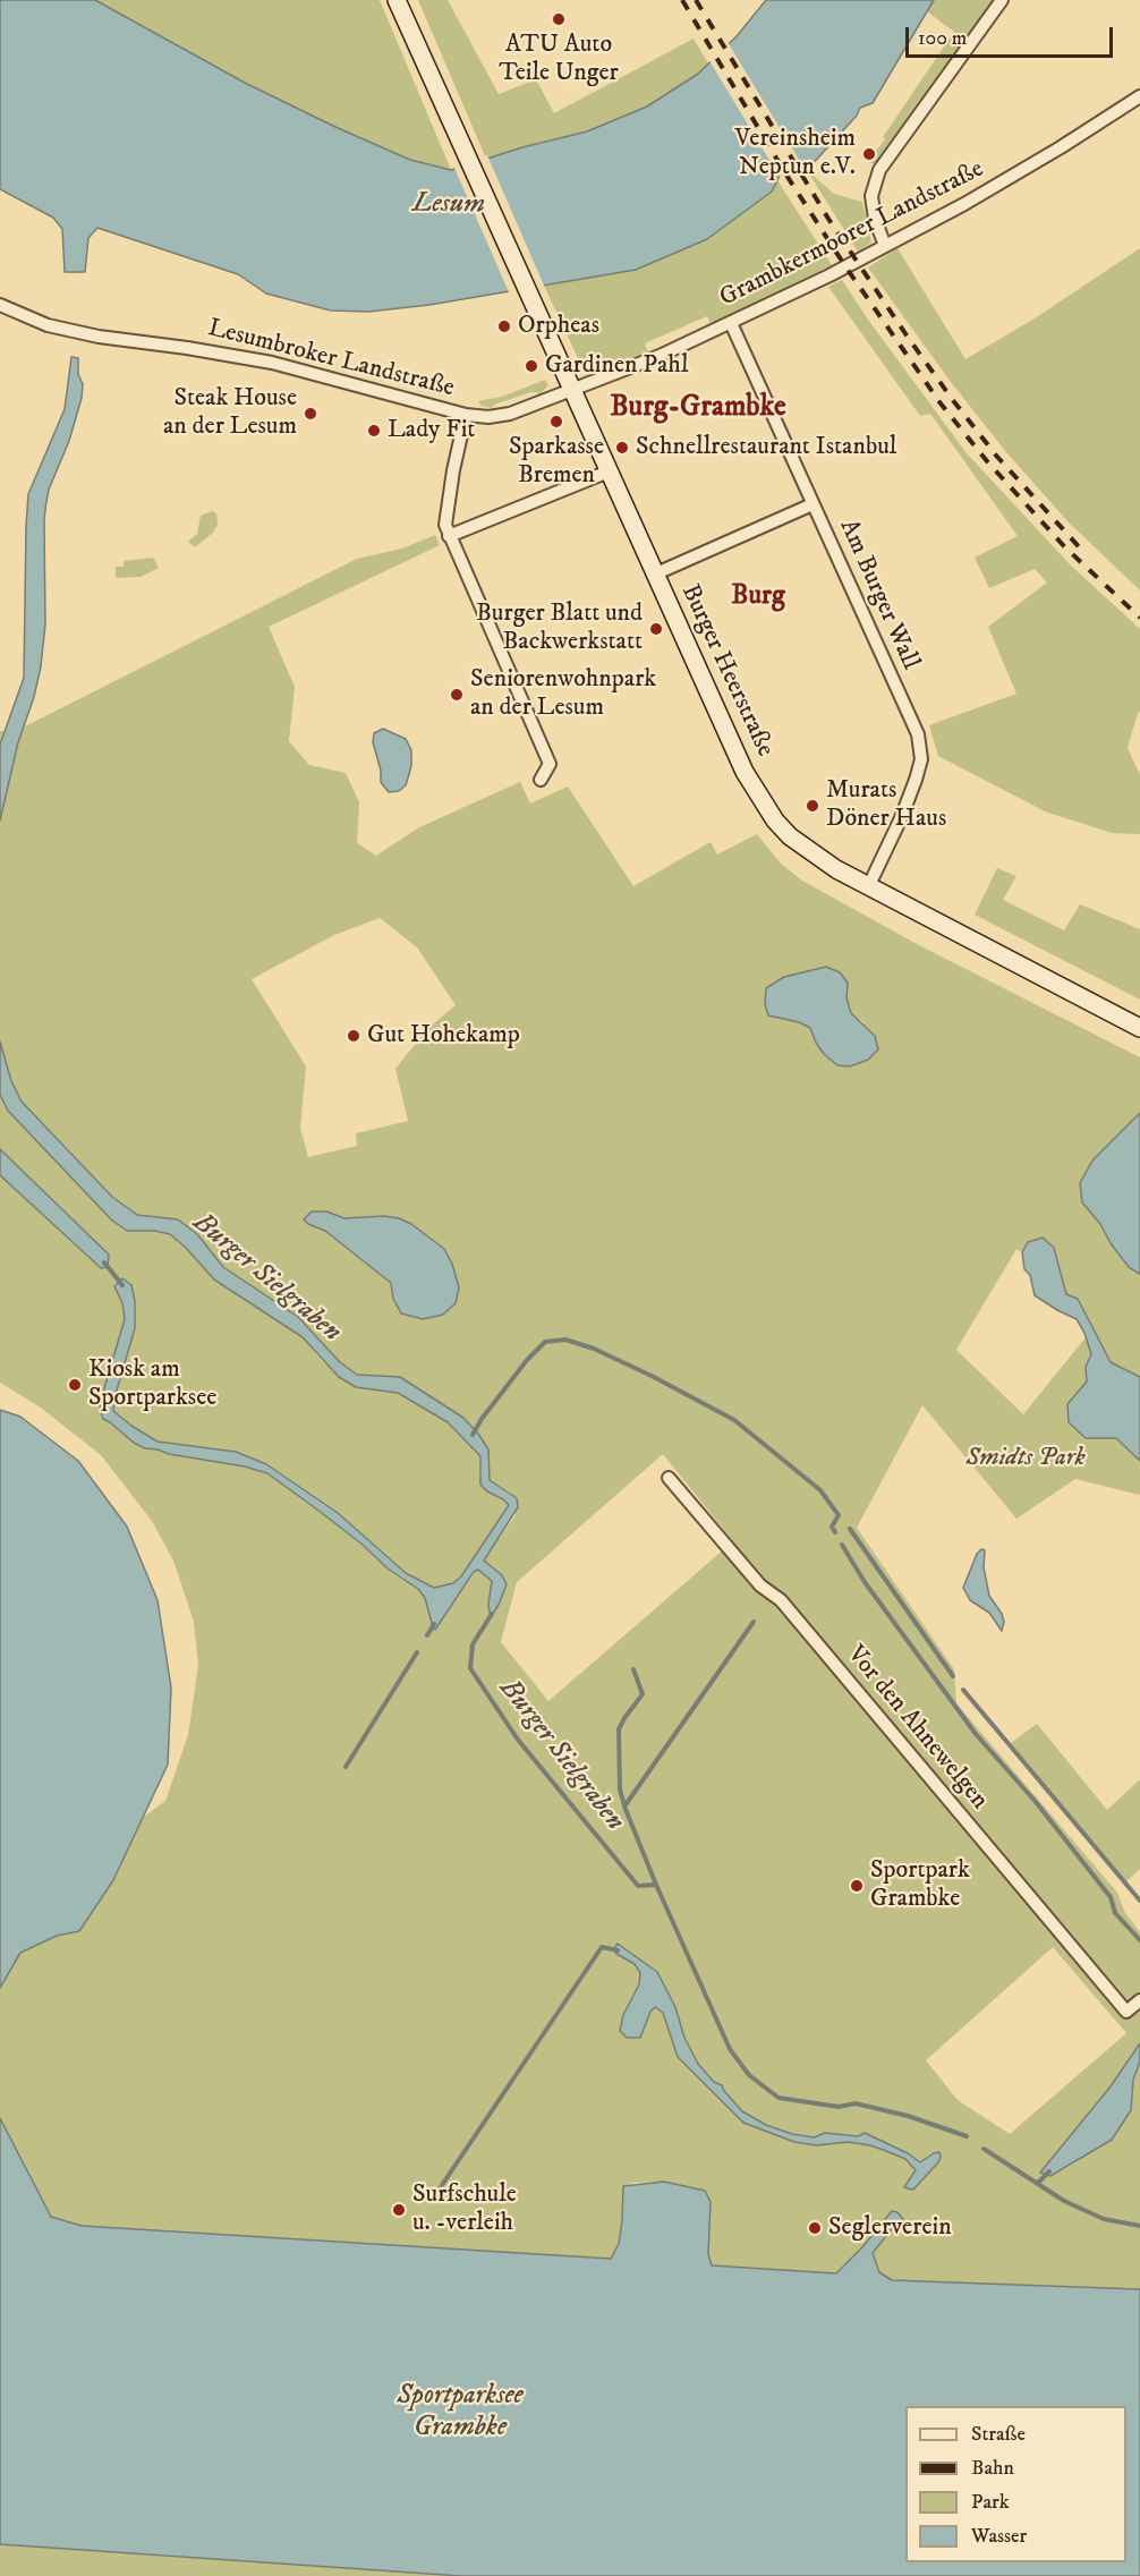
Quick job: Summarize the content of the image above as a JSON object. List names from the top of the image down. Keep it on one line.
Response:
{"streets":{"main road":["Burger Heerstraße"],"street":["Grambkermoorer Landstraße","Lesumbroker Landstraße","Am Burger Wall","Vor den Ahnewelgen"]},"crossings":[["Grambkermoorer Landstraße","Lesumbroker Landstraße"],["Grambkermoorer Landstraße","Am Burger Wall"],["Grambkermoorer Landstraße","Burger Heerstraße"],["Lesumbroker Landstraße","Burger Heerstraße"],["Am Burger Wall","Burger Heerstraße"]],"districts":["Burg-Grambke","Burg"],"water":["Lesum","Burger Sielgraben","Sportparksee Grambke"],"parks":["Smidts Park"],"places":["ATU Auto Teile Unger","Vereinsheim Neptun e.V.","Orpheas","Gardinen Pahl","Steak House an der Lesum","Sparkasse Bremen","Lady Fit","Schnellrestaurant Istanbul","Burger Blatt und Backwerkstatt","Seniorenwohnpark an der Lesum","Murats Döner Haus","Gut Hohekamp","Kiosk am Sportparksee","Sportpark Grambke","Surfschule u. -verleih","Seglerverein"],"legend":["Straße","Bahn","Park","Wasser"],"scale_bar":"100 m"}
